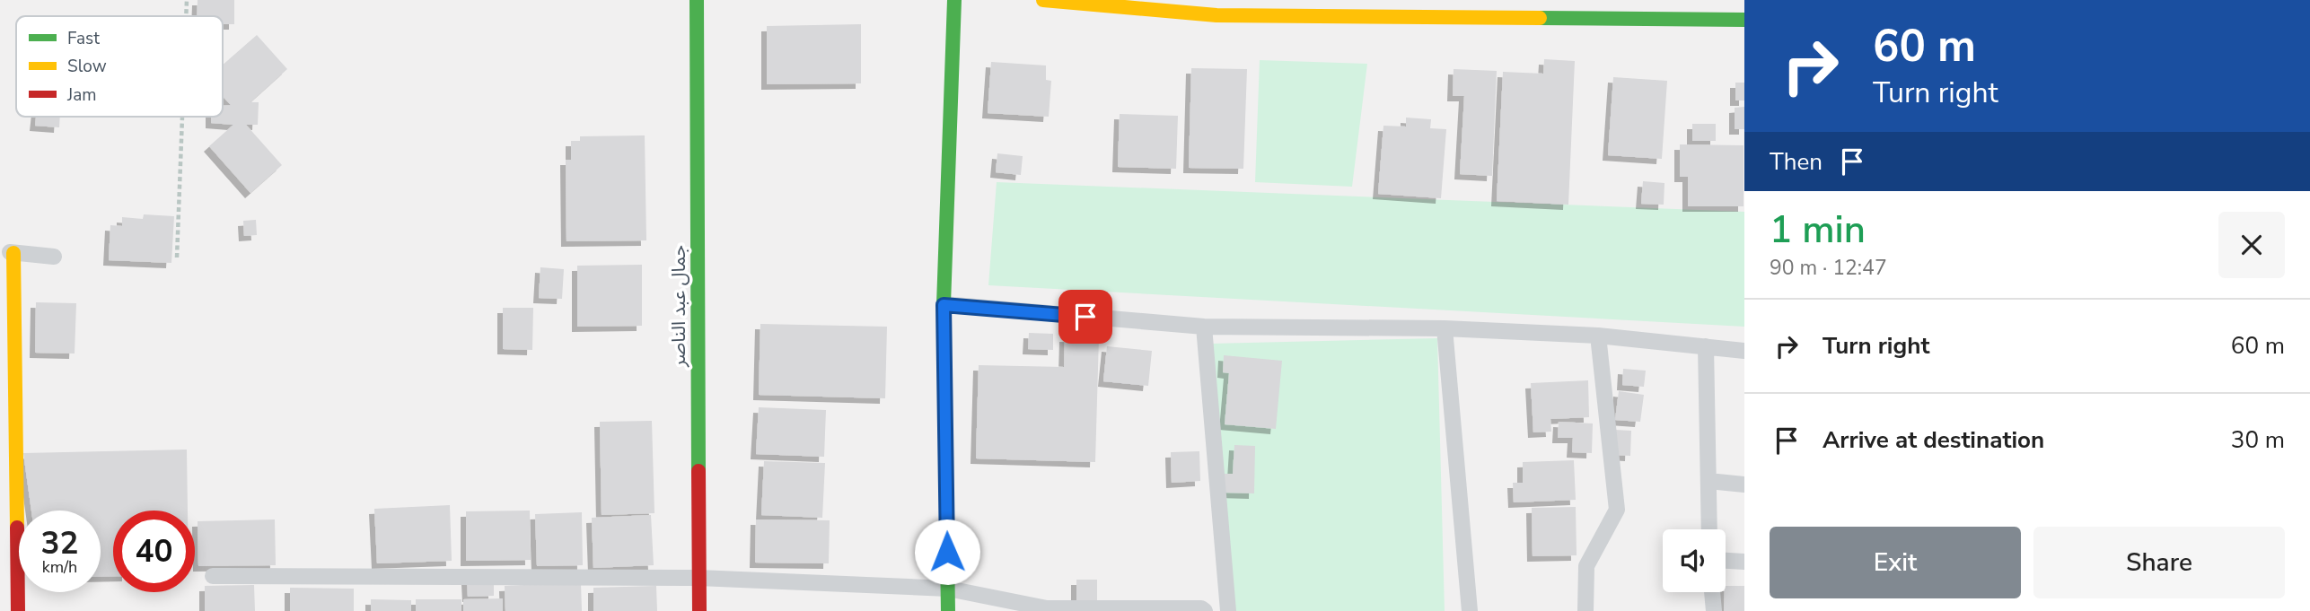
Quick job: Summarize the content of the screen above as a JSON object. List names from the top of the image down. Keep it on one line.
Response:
{"streets":{"street":["جمال عبد الناصر"]},"legend":["Fast","Slow","Jam"],"page":{"turn":["60 m","Turn right"],"then":"Then","heading":["1 min","90 m · 12:47"],"list":[{"name":"Turn right","value":"60 m"},{"name":"Arrive at destination","value":"30 m"}],"speed":"32 km/h","limit":"40","buttons":["Exit","Share"]}}
